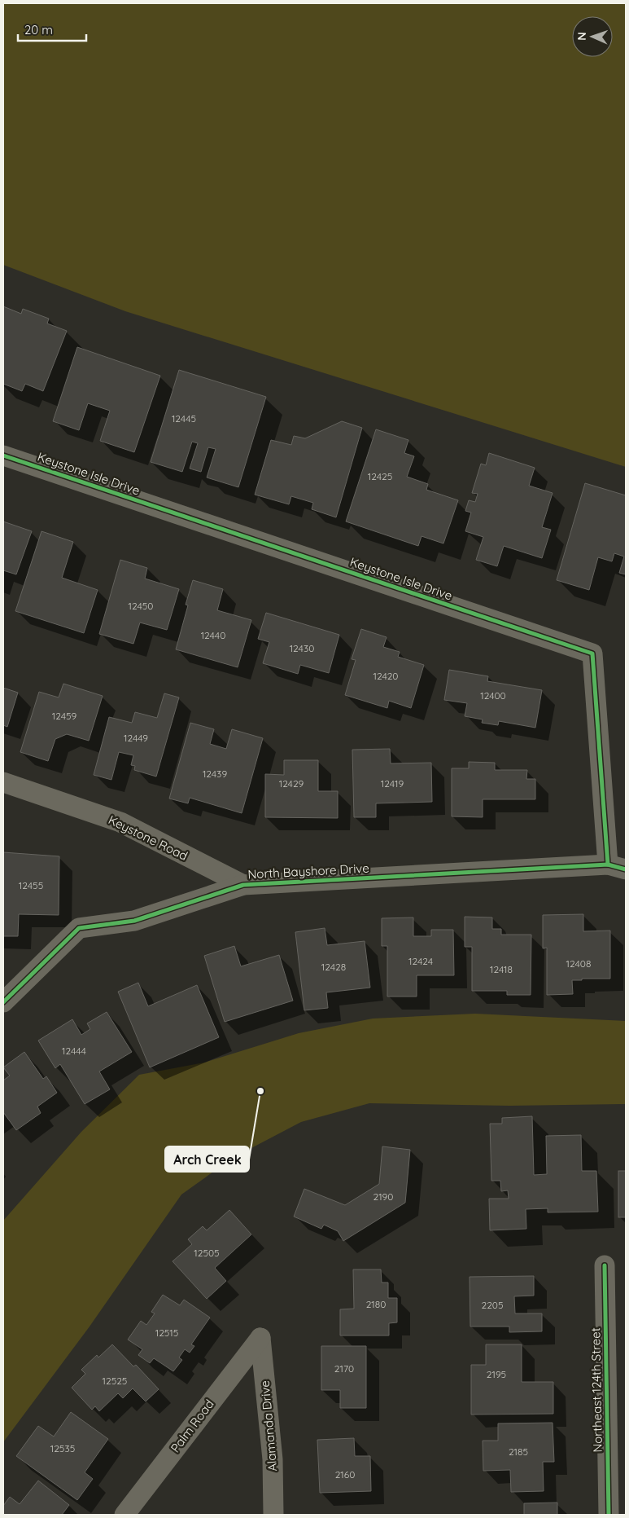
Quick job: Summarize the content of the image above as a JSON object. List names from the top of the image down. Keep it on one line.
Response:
{"streets":{"street":["Keystone Isle Drive","Keystone Road","North Bayshore Drive","Northeast 124th Street","Palm Road","Alamanda Drive"]},"crossings":[["Keystone Isle Drive","North Bayshore Drive"],["Keystone Road","North Bayshore Drive"],["Palm Road","Alamanda Drive"]],"places":["Arch Creek"],"house_numbers":["12445","12425","12450","12440","12430","12420","12400","12459","12449","12439","12429","12419","12455","12424","12408","12428","12418","12444","2190","12505","2180","2205","12515","2170","2195","12525","12535","2185","2160"],"scale_bar":"20 m","north":"left"}
